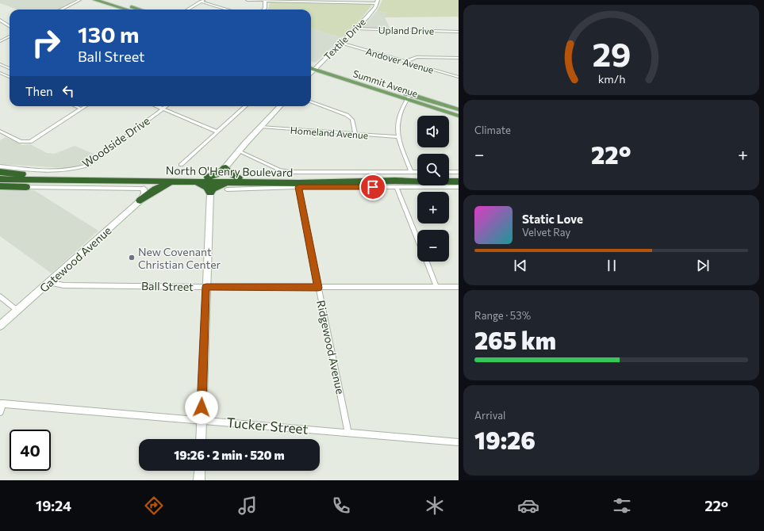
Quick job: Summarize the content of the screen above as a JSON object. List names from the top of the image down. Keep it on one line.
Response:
{"streets":{"highway":["North O'Henry Boulevard"],"main road":["Summit Avenue"],"street":["Upland Drive","Textile Drive","Andover Avenue","Homeland Avenue","Woodside Drive","Gatewood Avenue","Ball Street","Ridgewood Avenue","Tucker Street"]},"crossings":[["Upland Drive","Textile Drive"],["Textile Drive","Andover Avenue"],["Textile Drive","Summit Avenue"],["Gatewood Avenue","Ball Street"],["Ball Street","Ridgewood Avenue"],["Ridgewood Avenue","Tucker Street"]],"places":["New Covenant Christian Center"],"page":{"turn":["130 m","Ball Street"],"then":"Then","tile":["Climate",["Range · 53%","265 km"],["Arrival","19:26"]],"map_buttons":["+","−"],"heat":["−","22°","+"],"song":["Static Love","Velvet Ray"],"limit":"40","trip":"19:26 · 2 min · 520 m","tabs":["19:24","22°"],"gauge":["29","km/h"]}}
